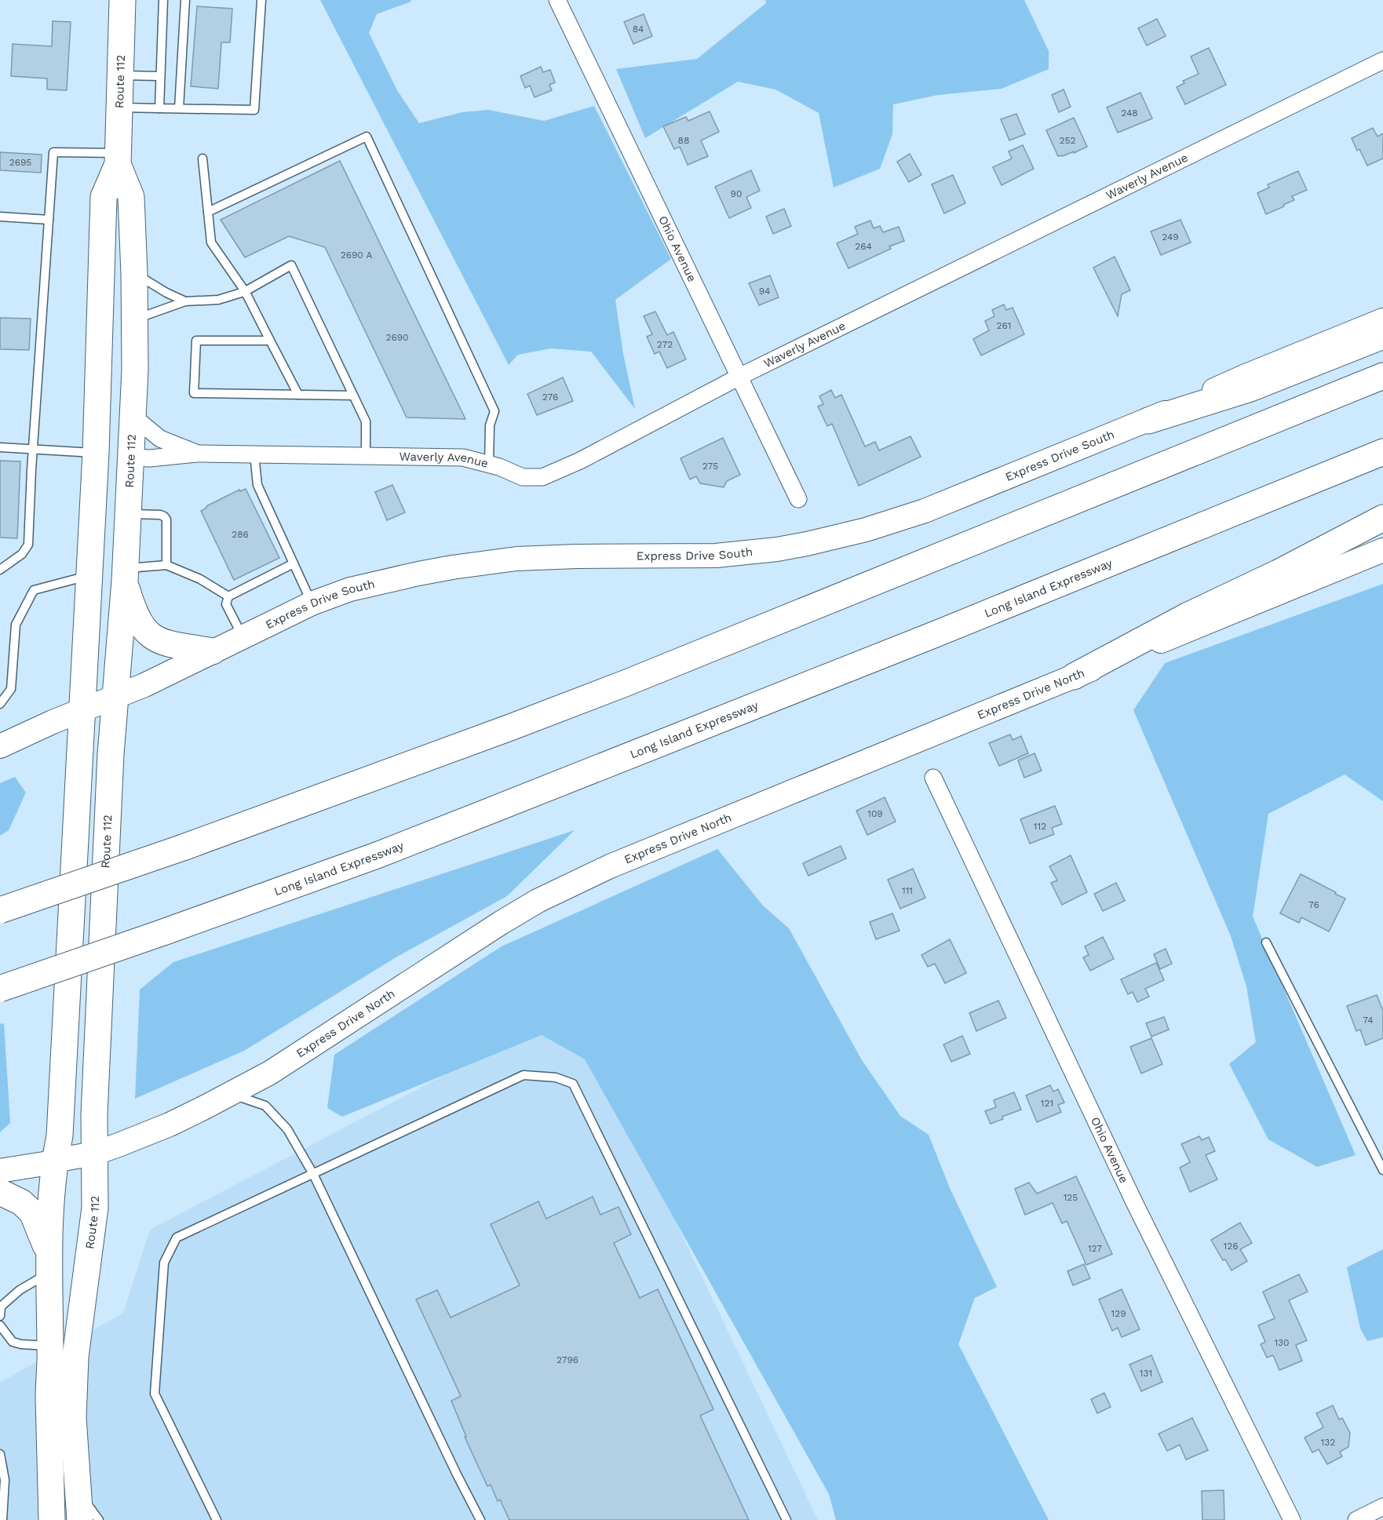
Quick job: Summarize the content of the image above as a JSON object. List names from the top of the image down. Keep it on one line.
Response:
{"streets":{"main road":["Route 112","Express Drive South","Long Island Expressway","Express Drive North"],"street":["Waverly Avenue","Ohio Avenue"]},"crossings":[["Route 112","Waverly Avenue"],["Route 112","Express Drive South"],["Route 112","Express Drive North"],["Waverly Avenue","Ohio Avenue"]],"house_numbers":["84","248","88","252","2695","90","249","264","2690 A","94","261","2690","272","276","275","286","109","112","111","76","74","121","125","126","127","129","130","2796","131","132"]}
